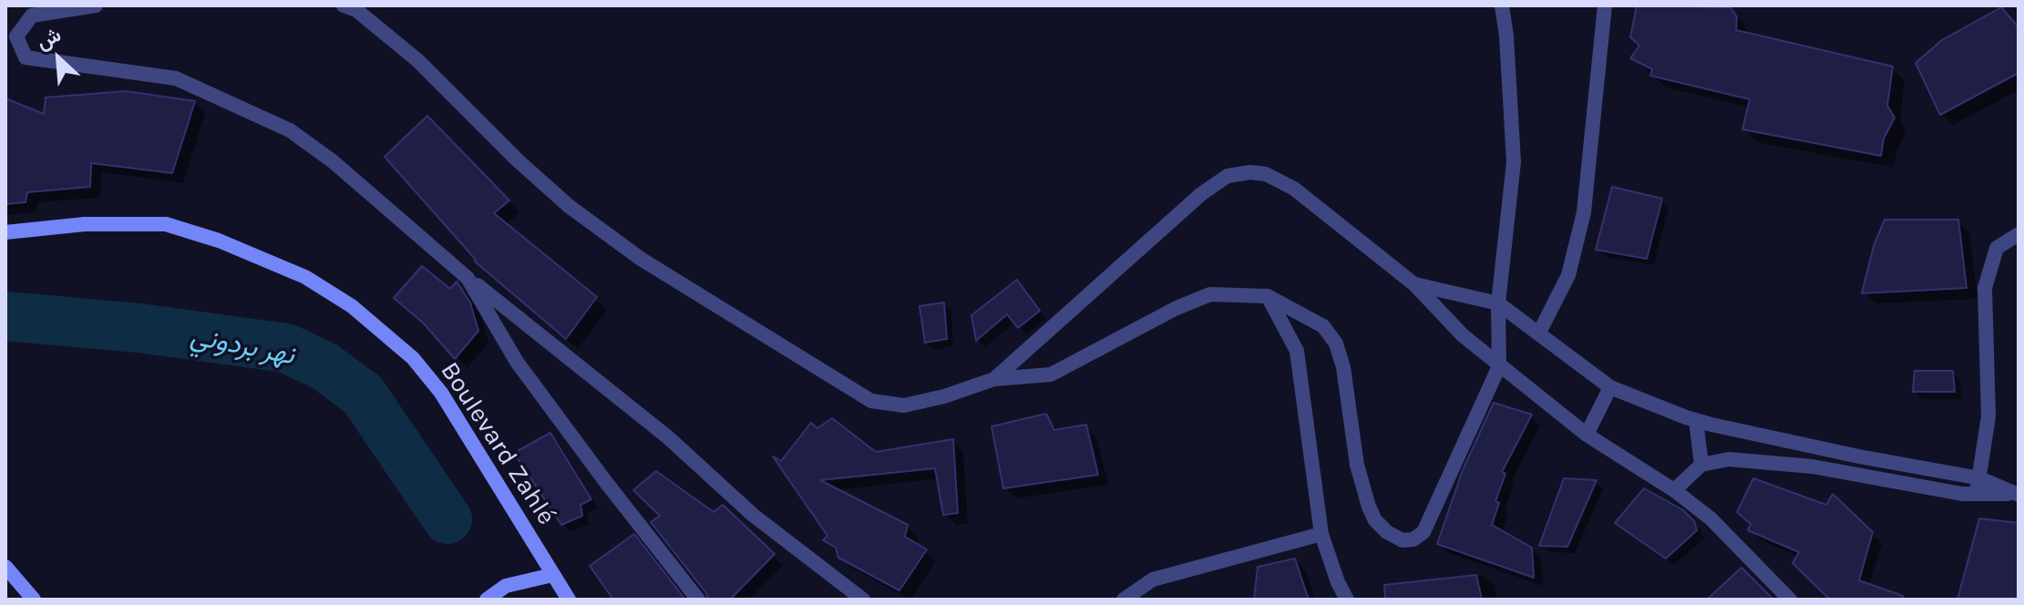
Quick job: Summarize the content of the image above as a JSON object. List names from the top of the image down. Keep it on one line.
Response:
{"streets":{"main road":["Boulevard Zahlé"]},"water":["نهر بردوني"],"north":"top left"}
